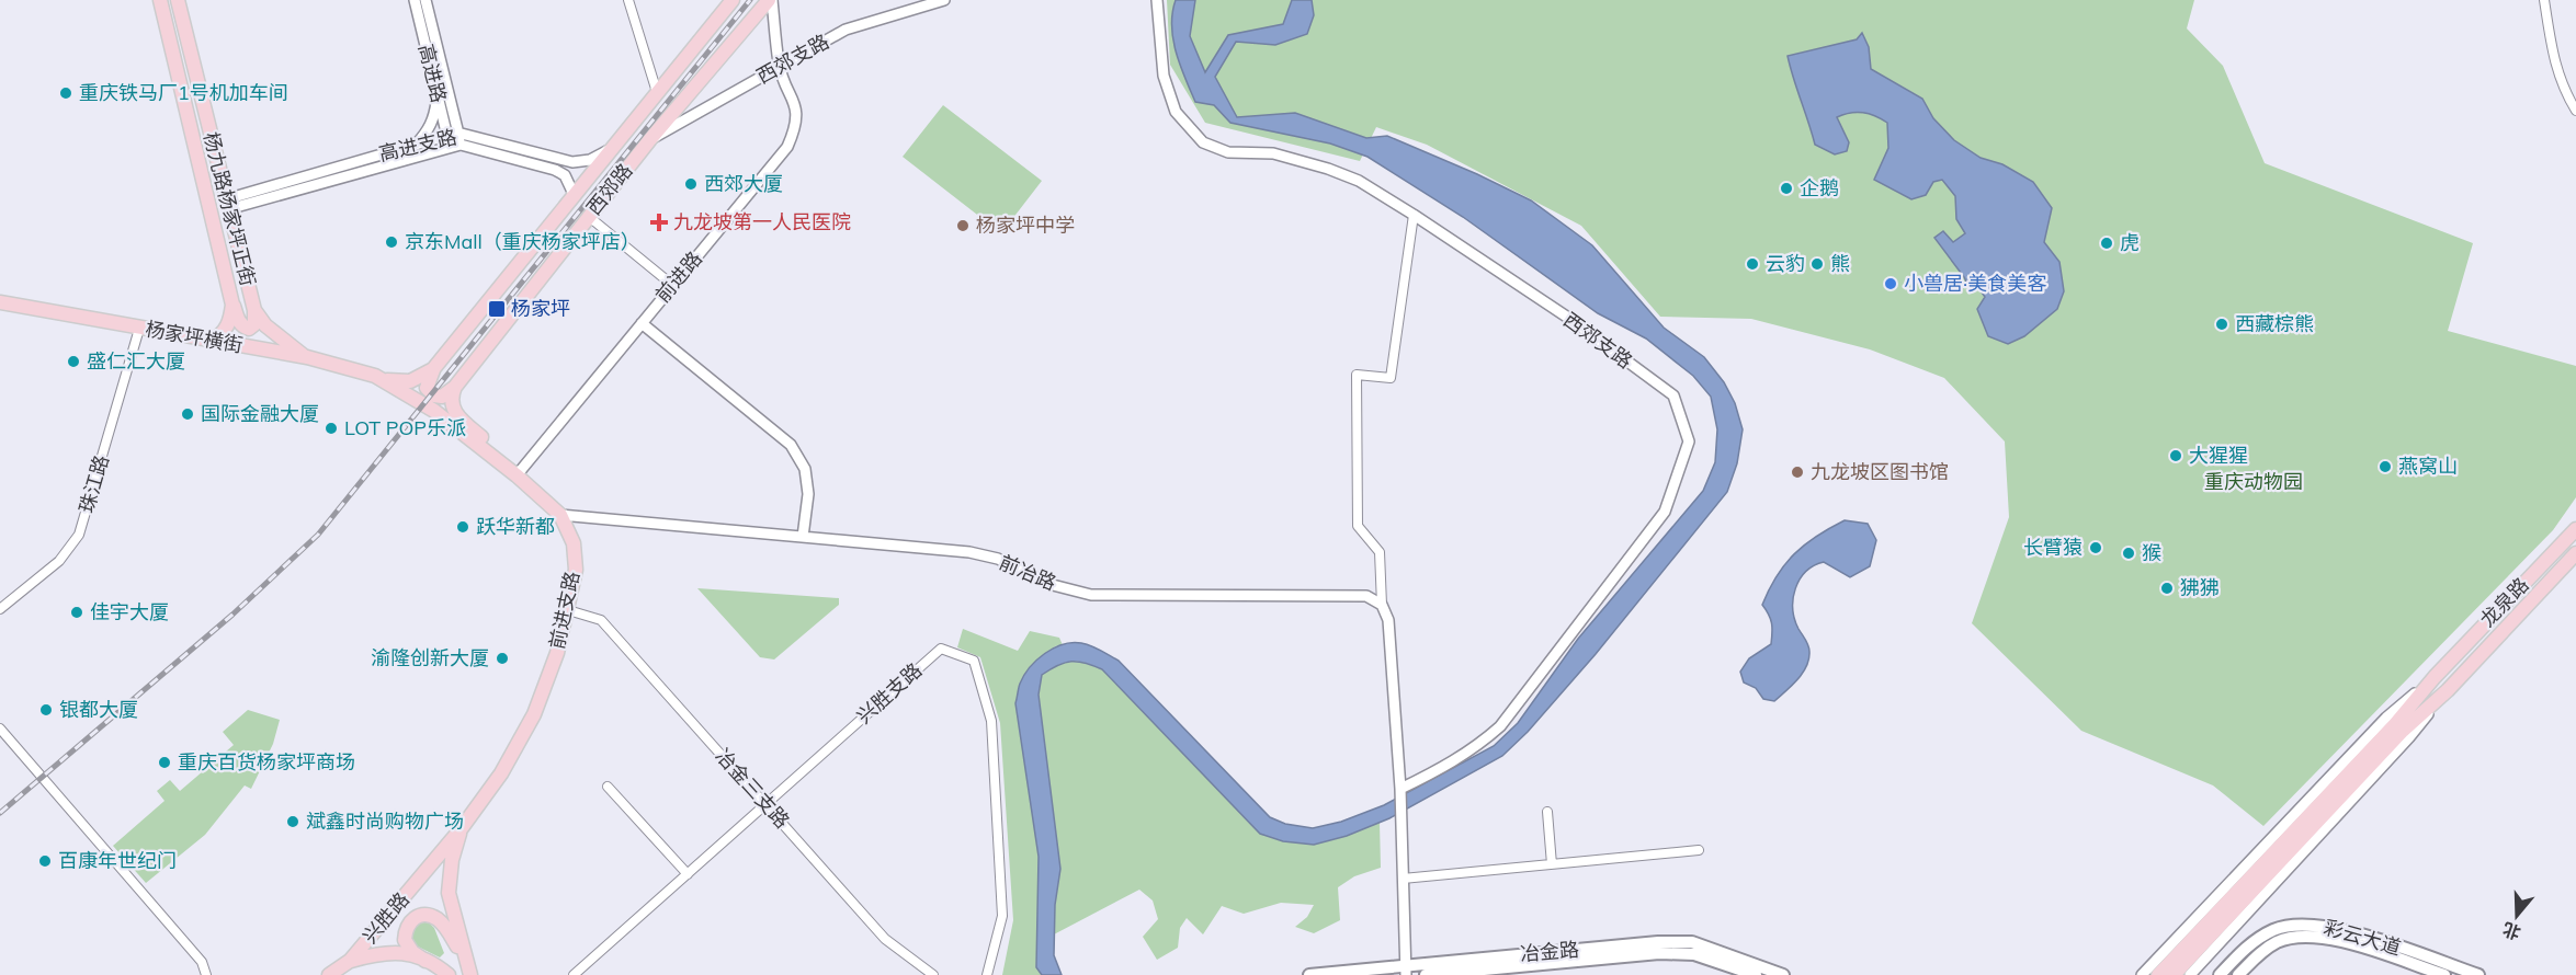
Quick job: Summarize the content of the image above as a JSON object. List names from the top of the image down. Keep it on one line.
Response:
{"streets":{"main road":["西郊路","杨九路杨家坪正街","杨家坪横街","龙泉路","前进支路","兴胜路","彩云大道","冶金路"],"street":["西郊支路","高进路","高进支路","前进路","珠江路","前冶路","兴胜支路","冶金三支路"]},"crossings":[["西郊支路","西郊路"],["西郊支路","前进路"],["高进路","高进支路"],["高进支路","西郊路"],["高进支路","杨九路杨家坪正街"],["西郊路","前进路"],["西郊路","杨家坪横街"],["西郊路","前进支路"],["杨九路杨家坪正街","杨家坪横街"],["前进路","前进支路"],["杨家坪横街","珠江路"],["杨家坪横街","前进支路"],["前冶路","前进支路"],["前进支路","冶金三支路"],["前进支路","兴胜路"],["兴胜支路","冶金三支路"]],"parks":["重庆动物园"],"places":{"other":["重庆铁马厂1号机加车间","西郊大厦","企鹅","杨家坪中学","京东Mall（重庆杨家坪店）","虎","云豹","熊","小兽居·美食美客","西藏棕熊","盛仁汇大厦","国际金融大厦","LOT POP乐派","大猩猩","燕窝山","九龙坡区图书馆","跃华新都","长臂猿","猴","狒狒","佳宇大厦","渝隆创新大厦","银都大厦","重庆百货杨家坪商场","斌鑫时尚购物广场","百康年世纪门"],"health":["九龙坡第一人民医院"],"transit":["杨家坪"]},"north":"bottom"}
